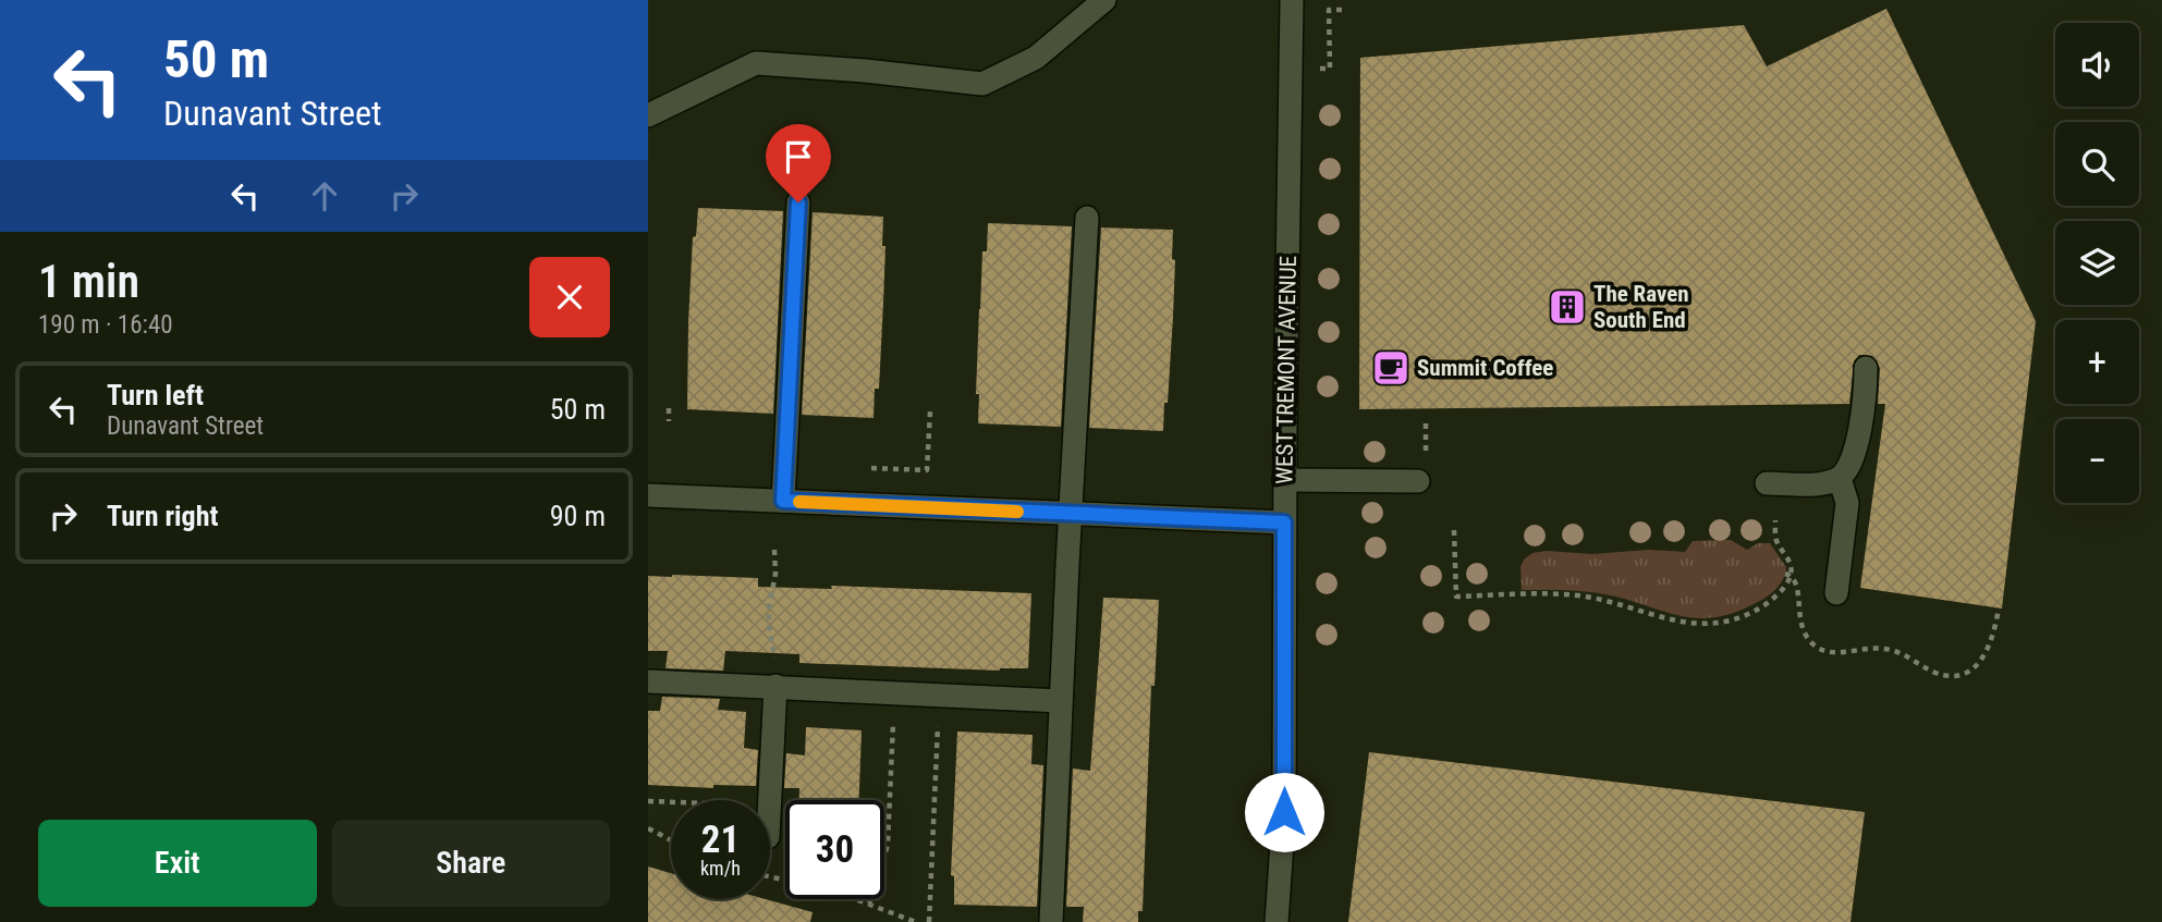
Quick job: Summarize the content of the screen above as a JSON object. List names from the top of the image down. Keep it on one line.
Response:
{"streets":{"street":["WEST TREMONT AVENUE"]},"places":{"building":["The Raven South End"],"cafe":["Summit Coffee"]},"page":{"turn":["50 m","Dunavant Street"],"map_buttons":["+","−"],"heading":["1 min","190 m · 16:40"],"list":[{"name":"Turn left","note":"Dunavant Street","value":"50 m"},{"name":"Turn right","value":"90 m"}],"speed":"21 km/h","limit":"30","buttons":["Exit","Share"]}}
